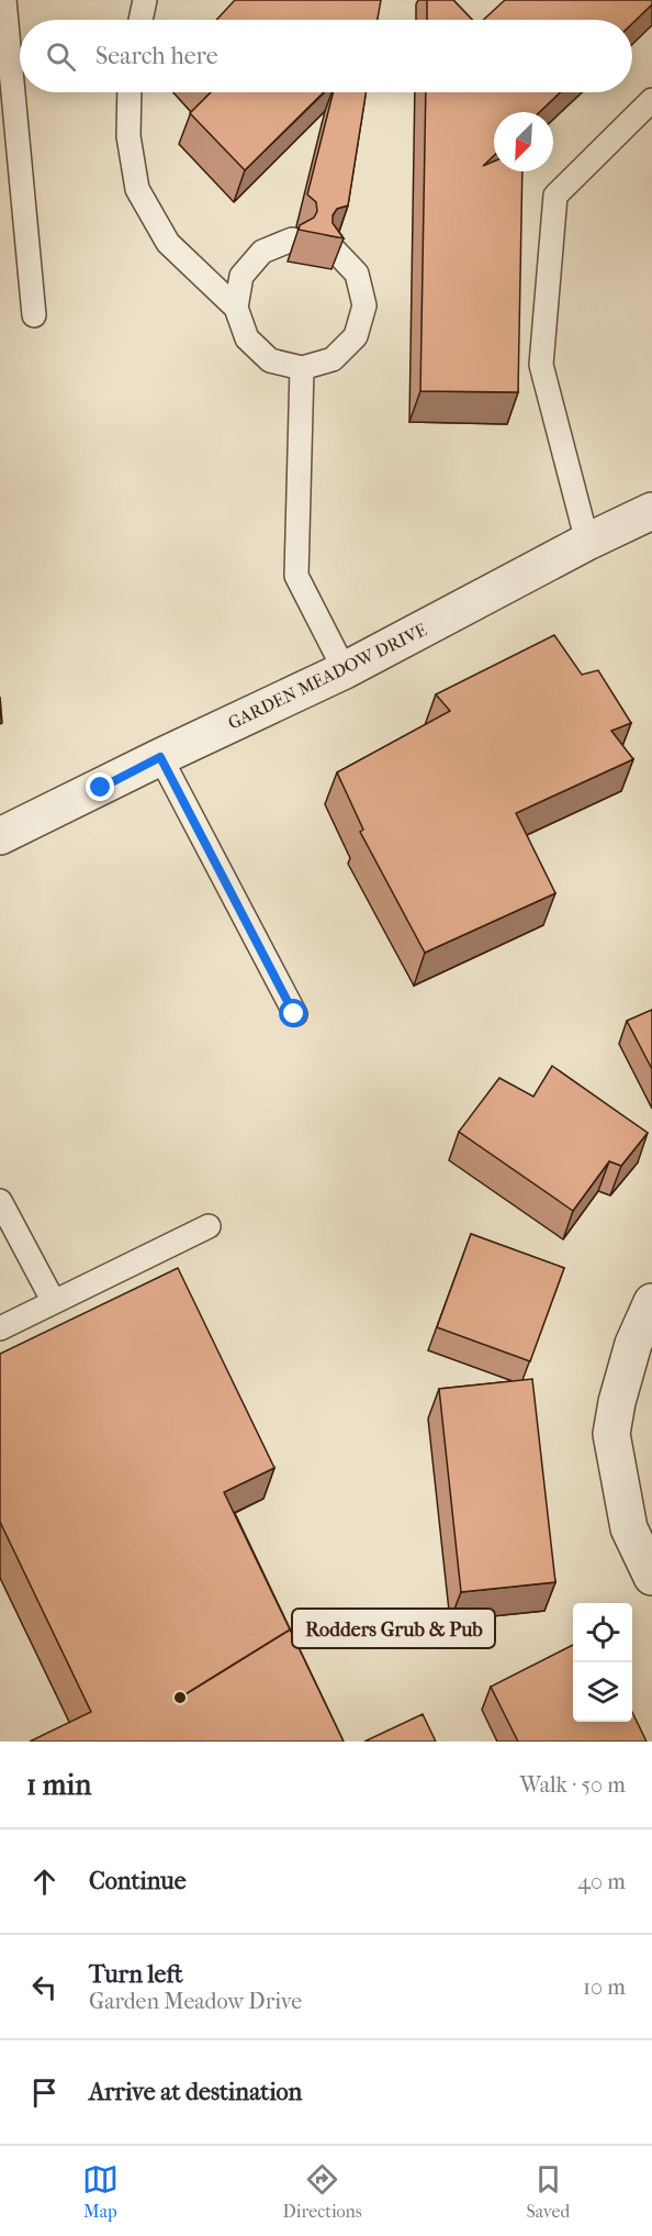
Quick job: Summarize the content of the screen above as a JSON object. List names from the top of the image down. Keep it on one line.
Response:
{"streets":{"street":["GARDEN MEADOW DRIVE"]},"places":["Rodders Grub & Pub"],"north":"bottom left","page":{"search":"Search here","heading":["1 min","Walk · 50 m"],"list":[["Continue","40 m"],["Turn left","Garden Meadow Drive","10 m"],"Arrive at destination"],"nav":["Map","Directions","Saved"]}}
